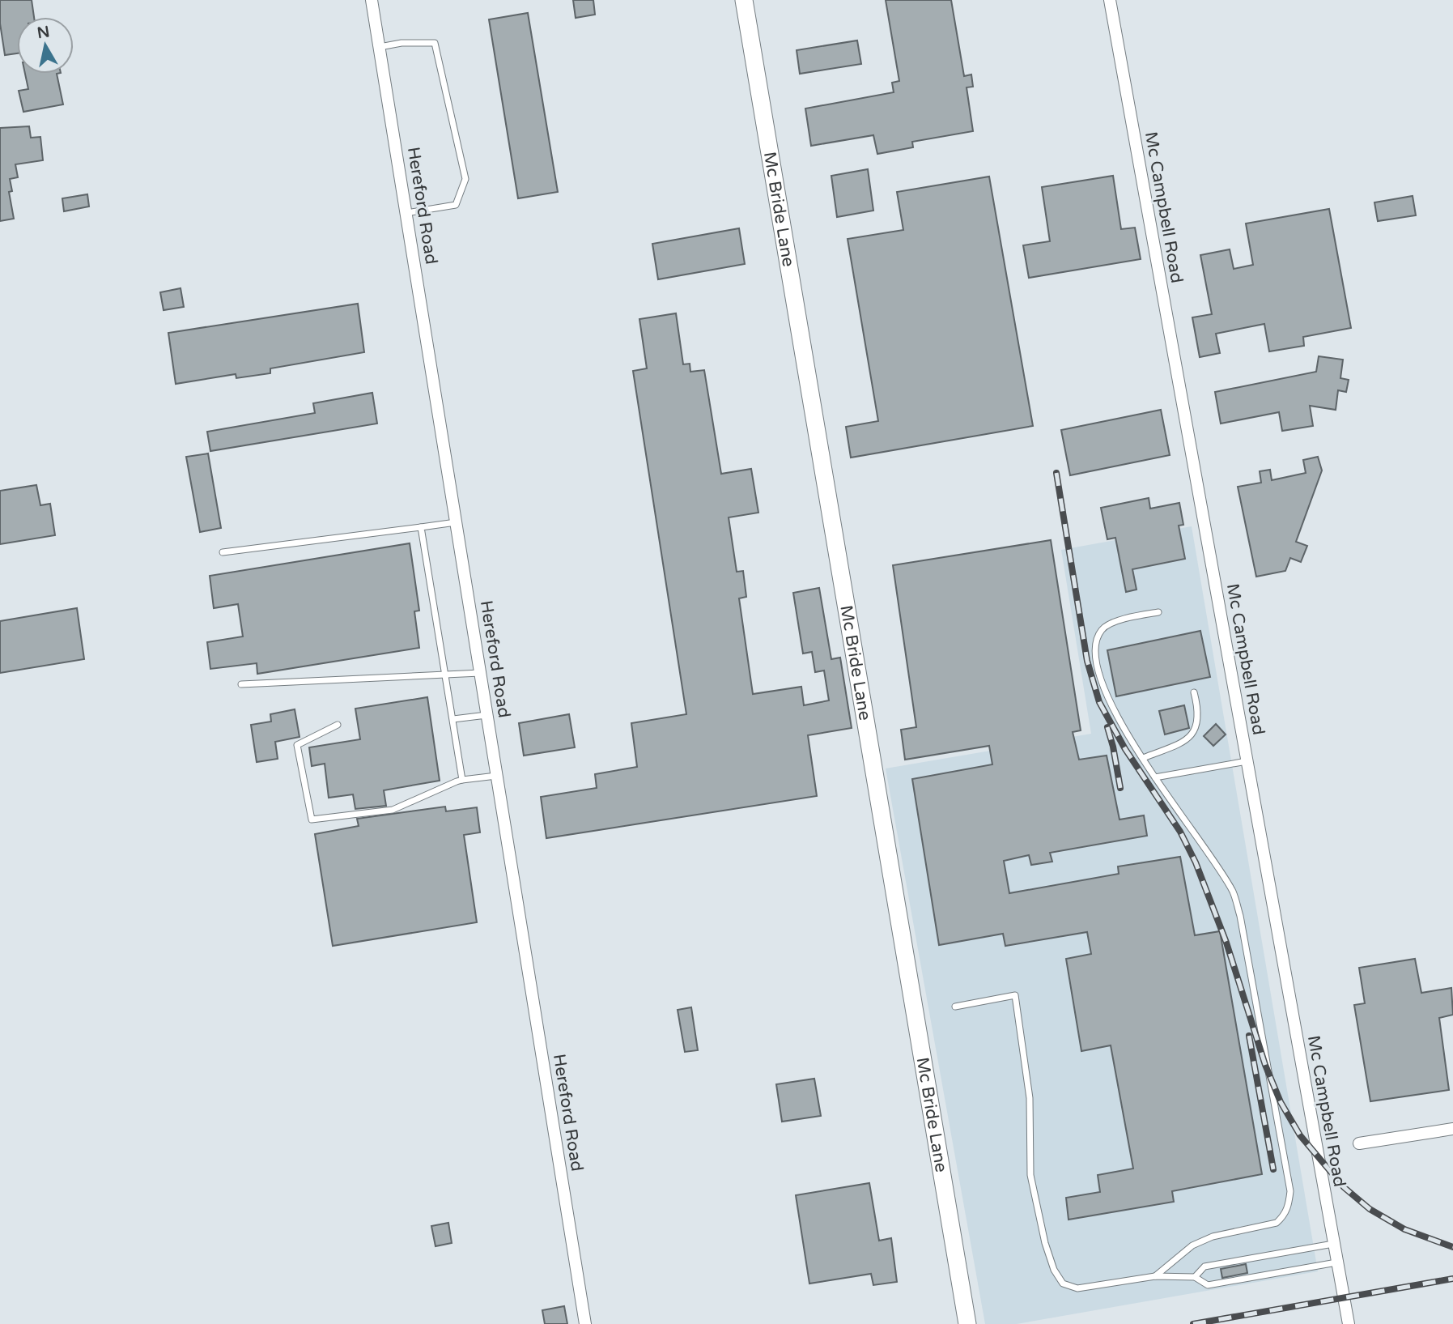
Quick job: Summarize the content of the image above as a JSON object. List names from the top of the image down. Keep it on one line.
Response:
{"streets":{"street":["Hereford Road","Mc Campbell Road","Mc Bride Lane"]},"north":"top"}
